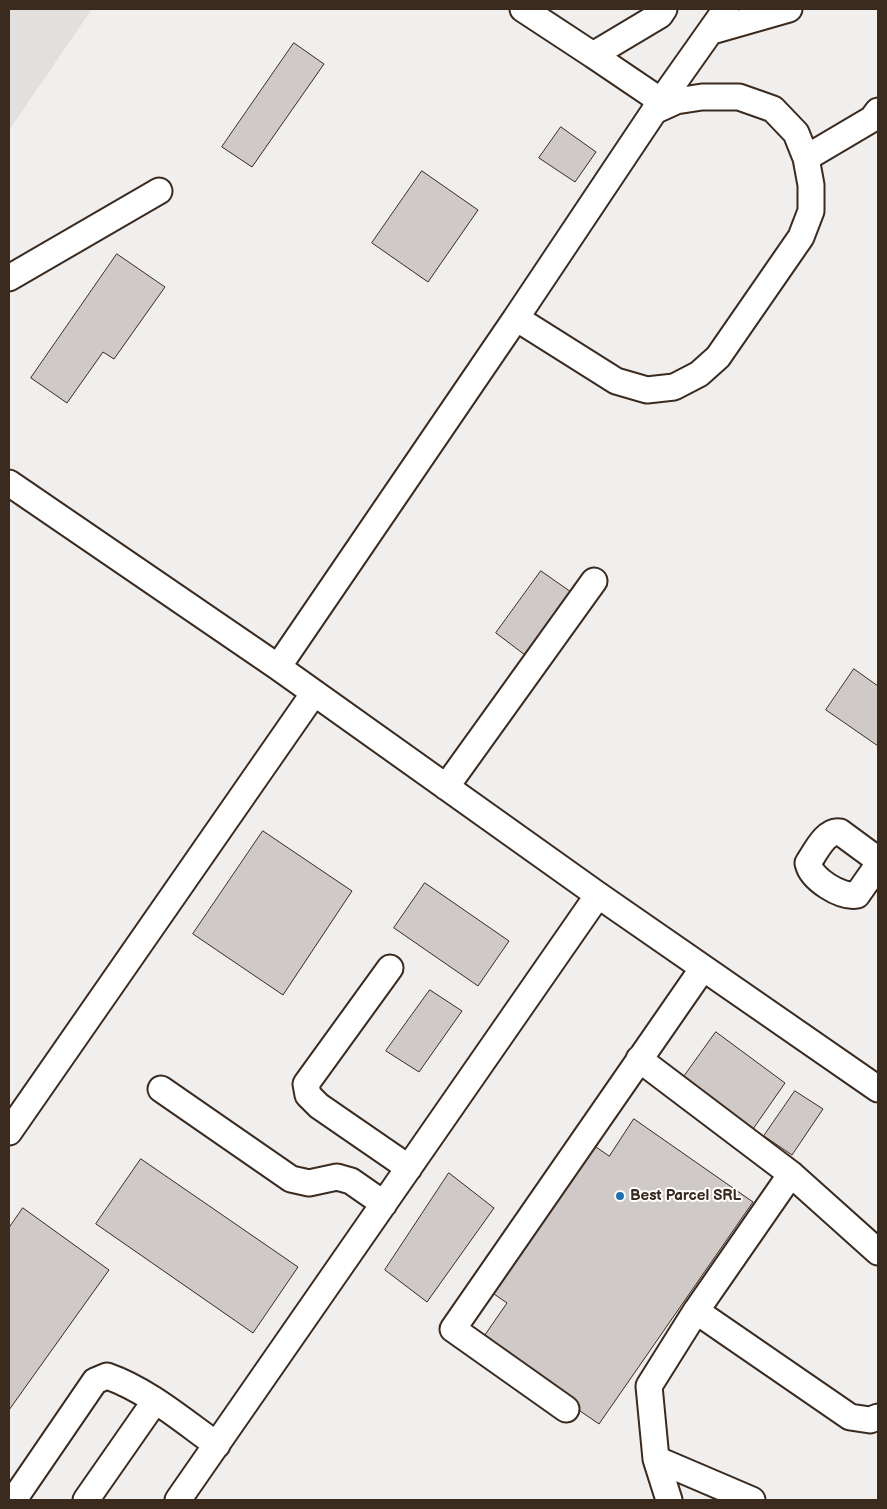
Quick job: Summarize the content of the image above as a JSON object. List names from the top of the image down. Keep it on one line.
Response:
{"places":["Best Parcel SRL"]}
